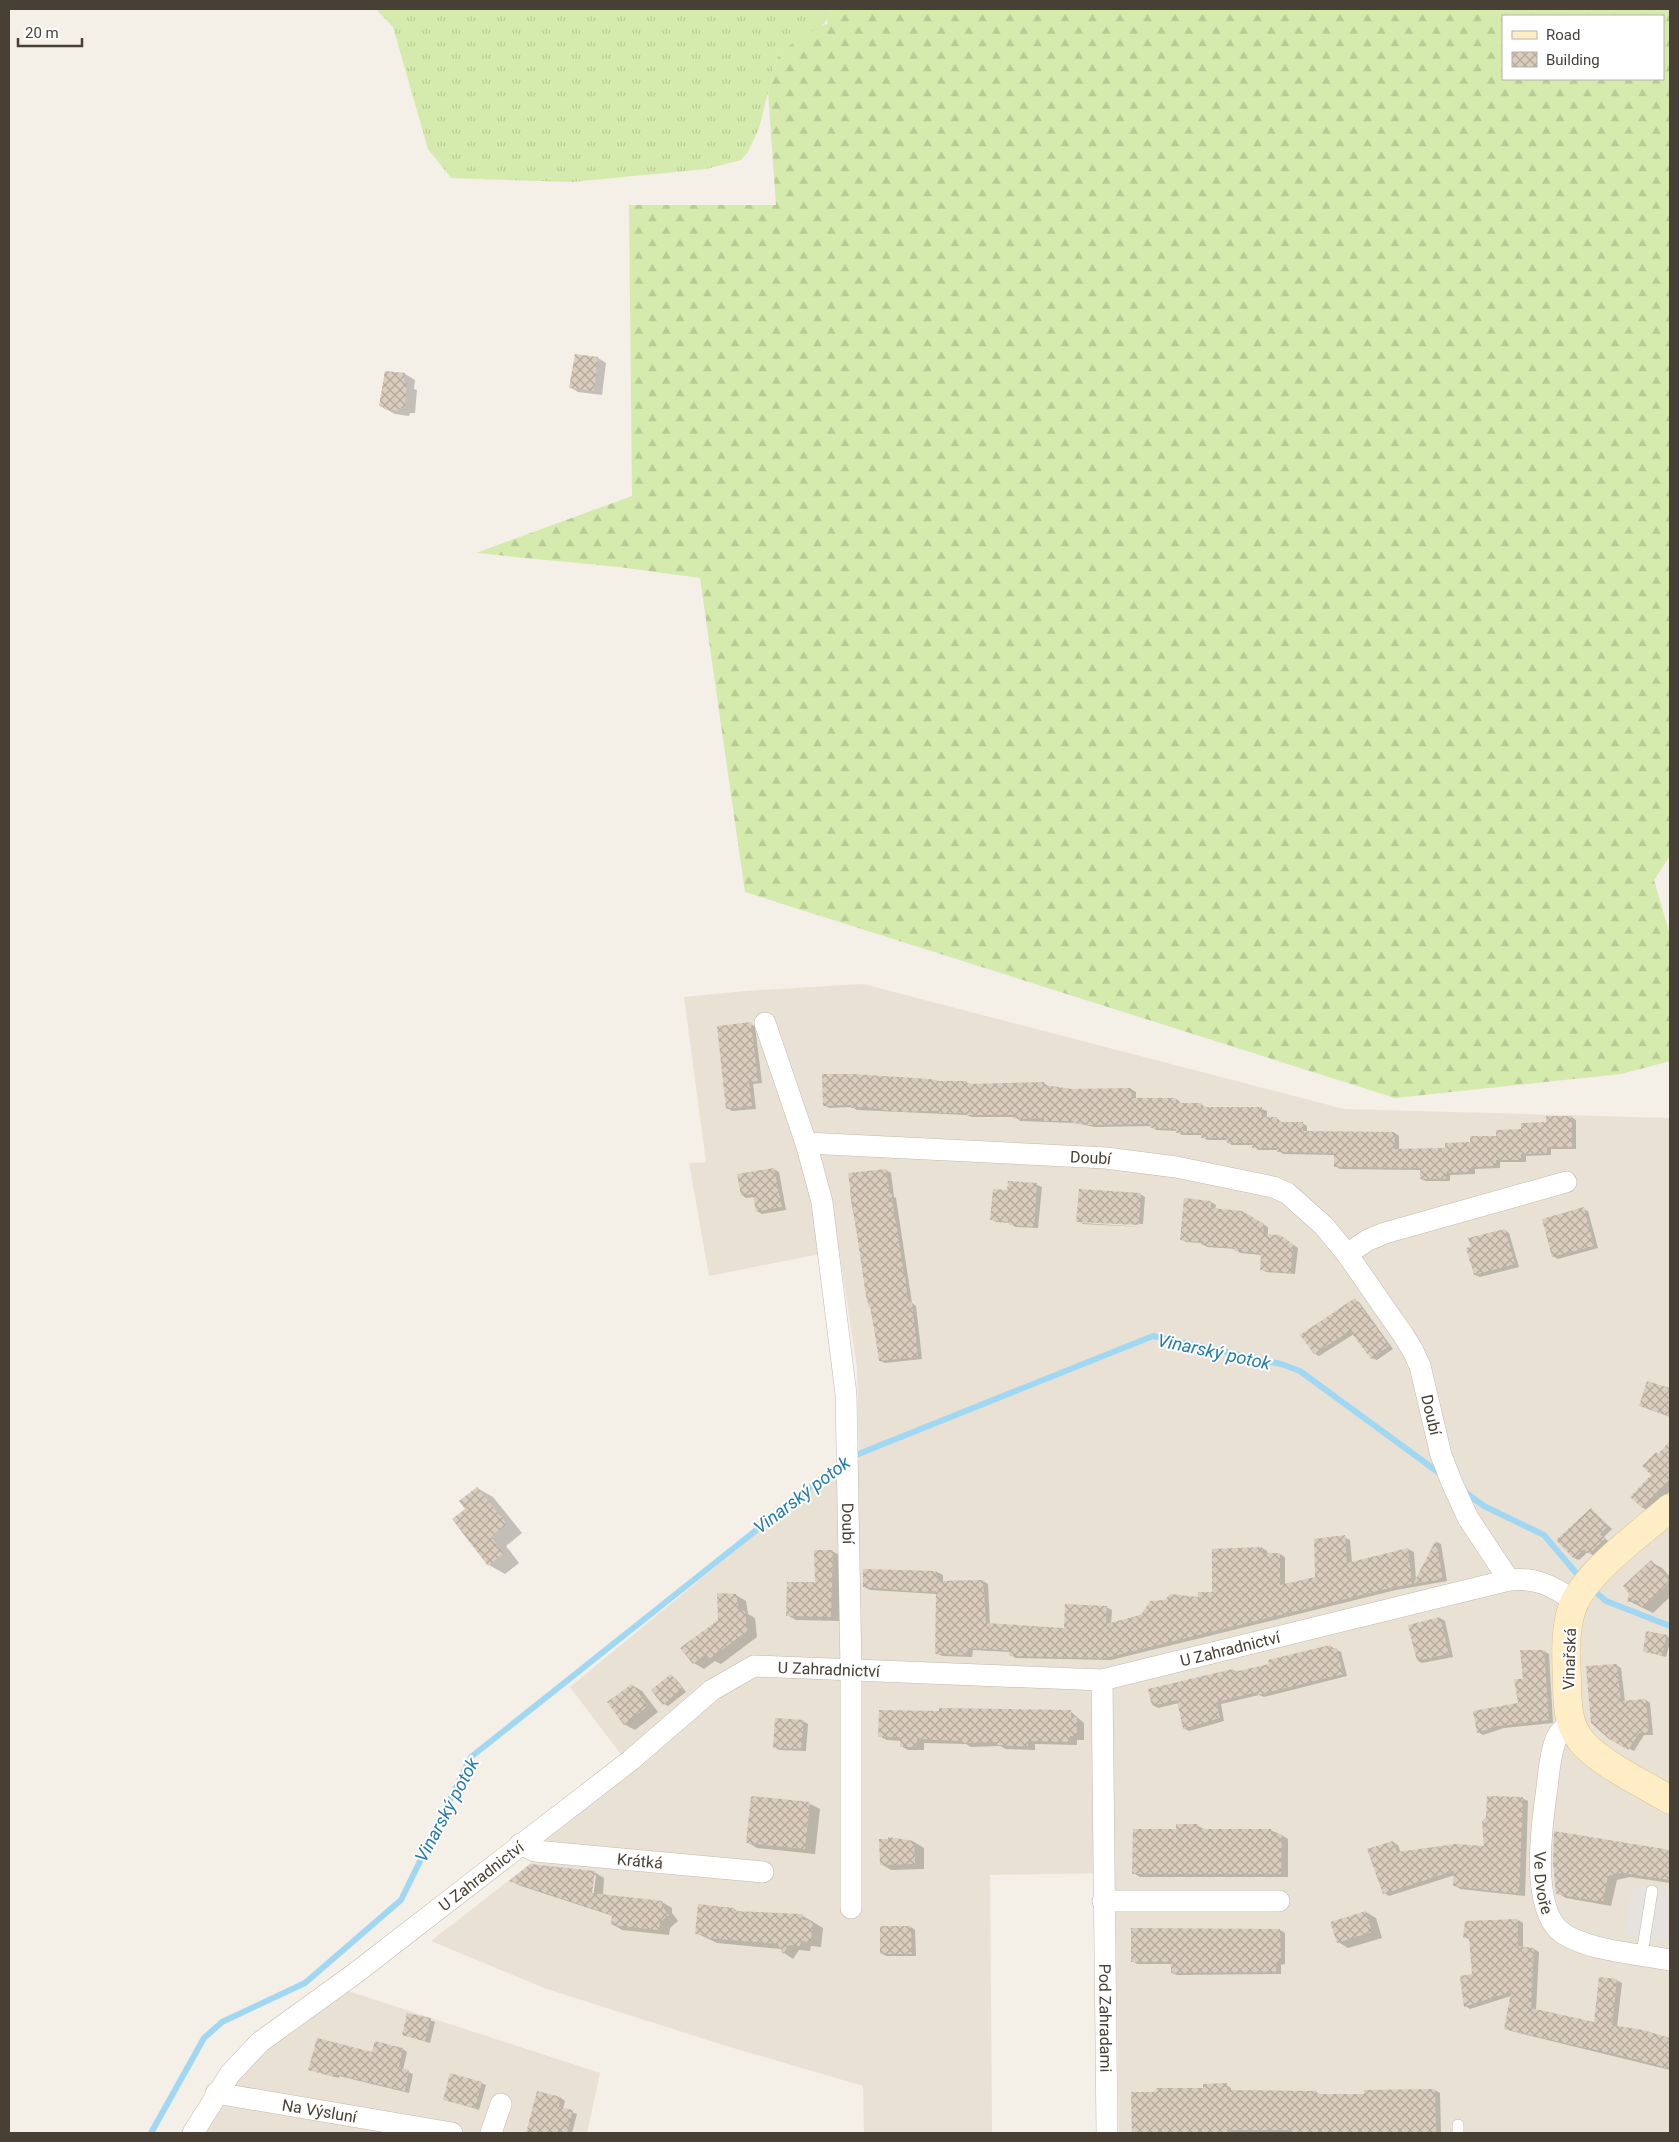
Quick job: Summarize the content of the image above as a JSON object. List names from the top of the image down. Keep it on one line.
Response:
{"streets":{"street":["Doubí","U Zahradnictví","Vinařská","Krátká","Ve Dvoře","Pod Zahradami","Na Výsluní"]},"crossings":[["Doubí","U Zahradnictví"],["U Zahradnictví","Vinařská"],["U Zahradnictví","Krátká"],["U Zahradnictví","Pod Zahradami"],["U Zahradnictví","Na Výsluní"],["Vinařská","Ve Dvoře"]],"water":["Vinarský potok"],"legend":["Road","Building"],"scale_bar":"20 m"}
